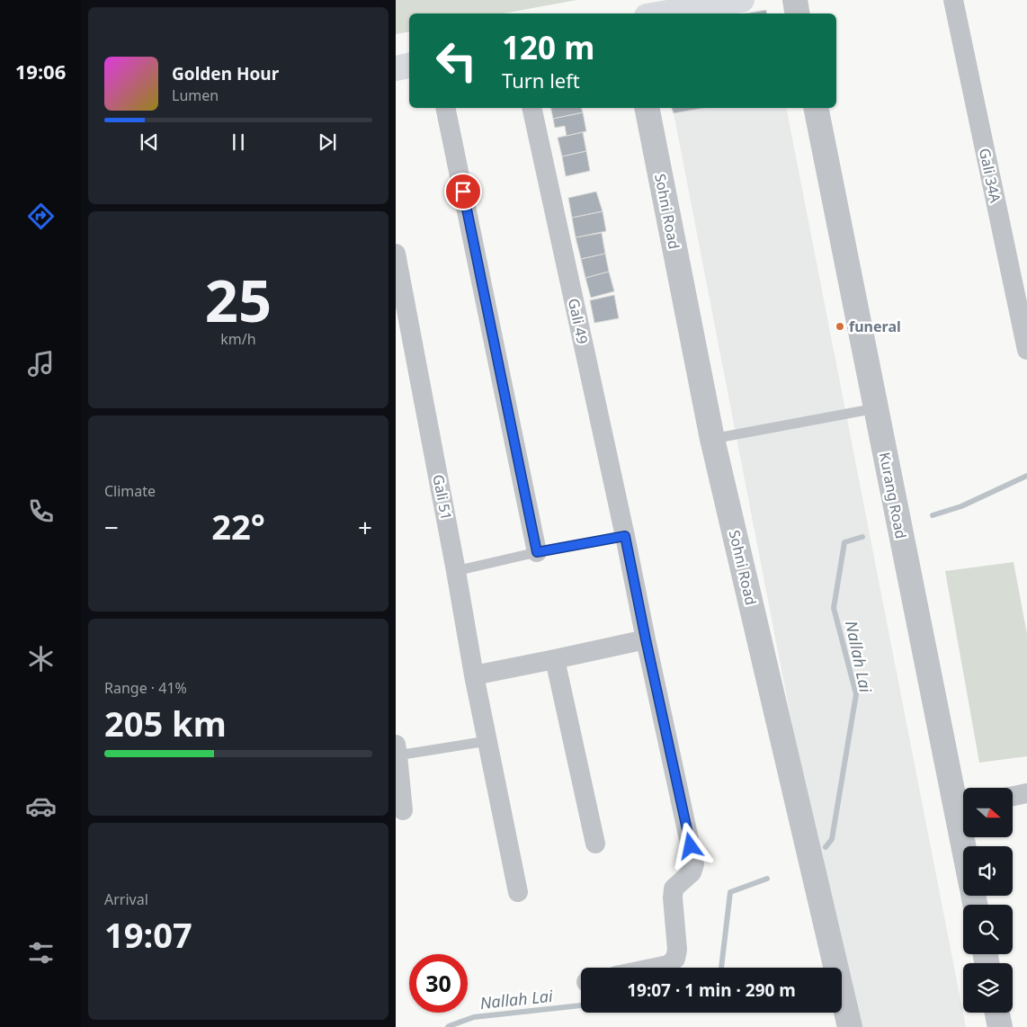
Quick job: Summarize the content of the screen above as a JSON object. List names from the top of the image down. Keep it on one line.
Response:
{"streets":{"street":["Gali 34A","Sohni Road","Gali 49","Kurang Road","Gali 51"]},"water":["Nallah Lai"],"places":["funeral"],"north":"right","page":{"tabs":"19:06","turn":["120 m","Turn left"],"song":["Golden Hour","Lumen"],"tile":[["25","km/h"],"Climate",["Range · 41%","205 km"],["Arrival","19:07"]],"heat":["−","22°","+"],"limit":"30","trip":"19:07 · 1 min · 290 m"}}
